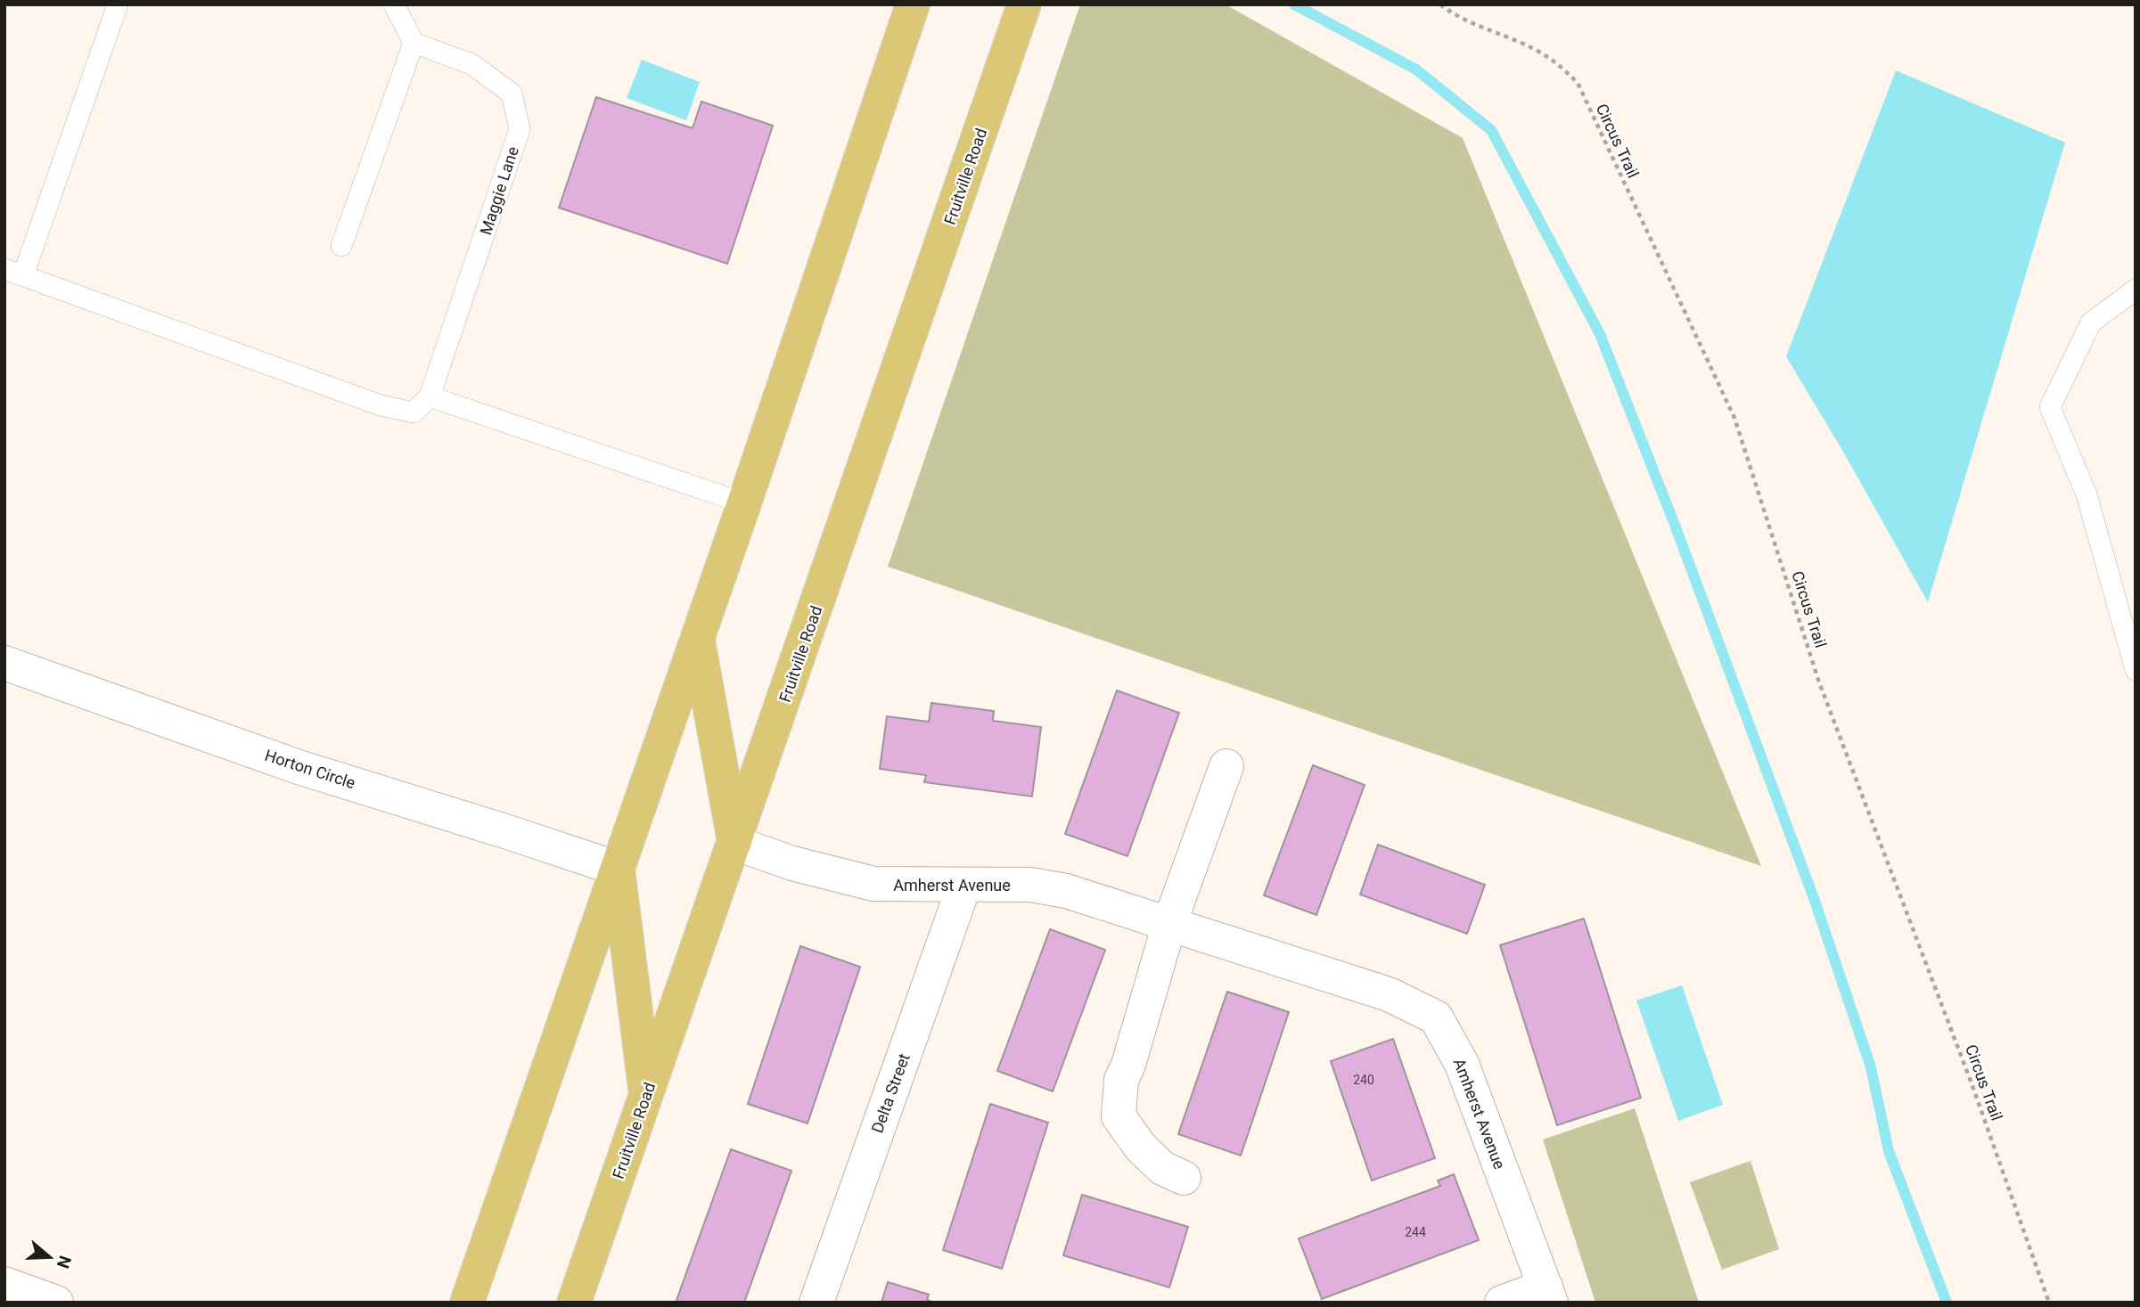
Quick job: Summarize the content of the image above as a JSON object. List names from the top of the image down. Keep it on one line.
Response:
{"streets":{"main road":["Fruitville Road"],"street":["Horton Circle","Amherst Avenue","Delta Street"],"lane":["Maggie Lane"],"path":["Circus Trail"]},"crossings":[["Fruitville Road","Amherst Avenue"],["Amherst Avenue","Delta Street"]],"house_numbers":["240","244"],"north":"right"}
